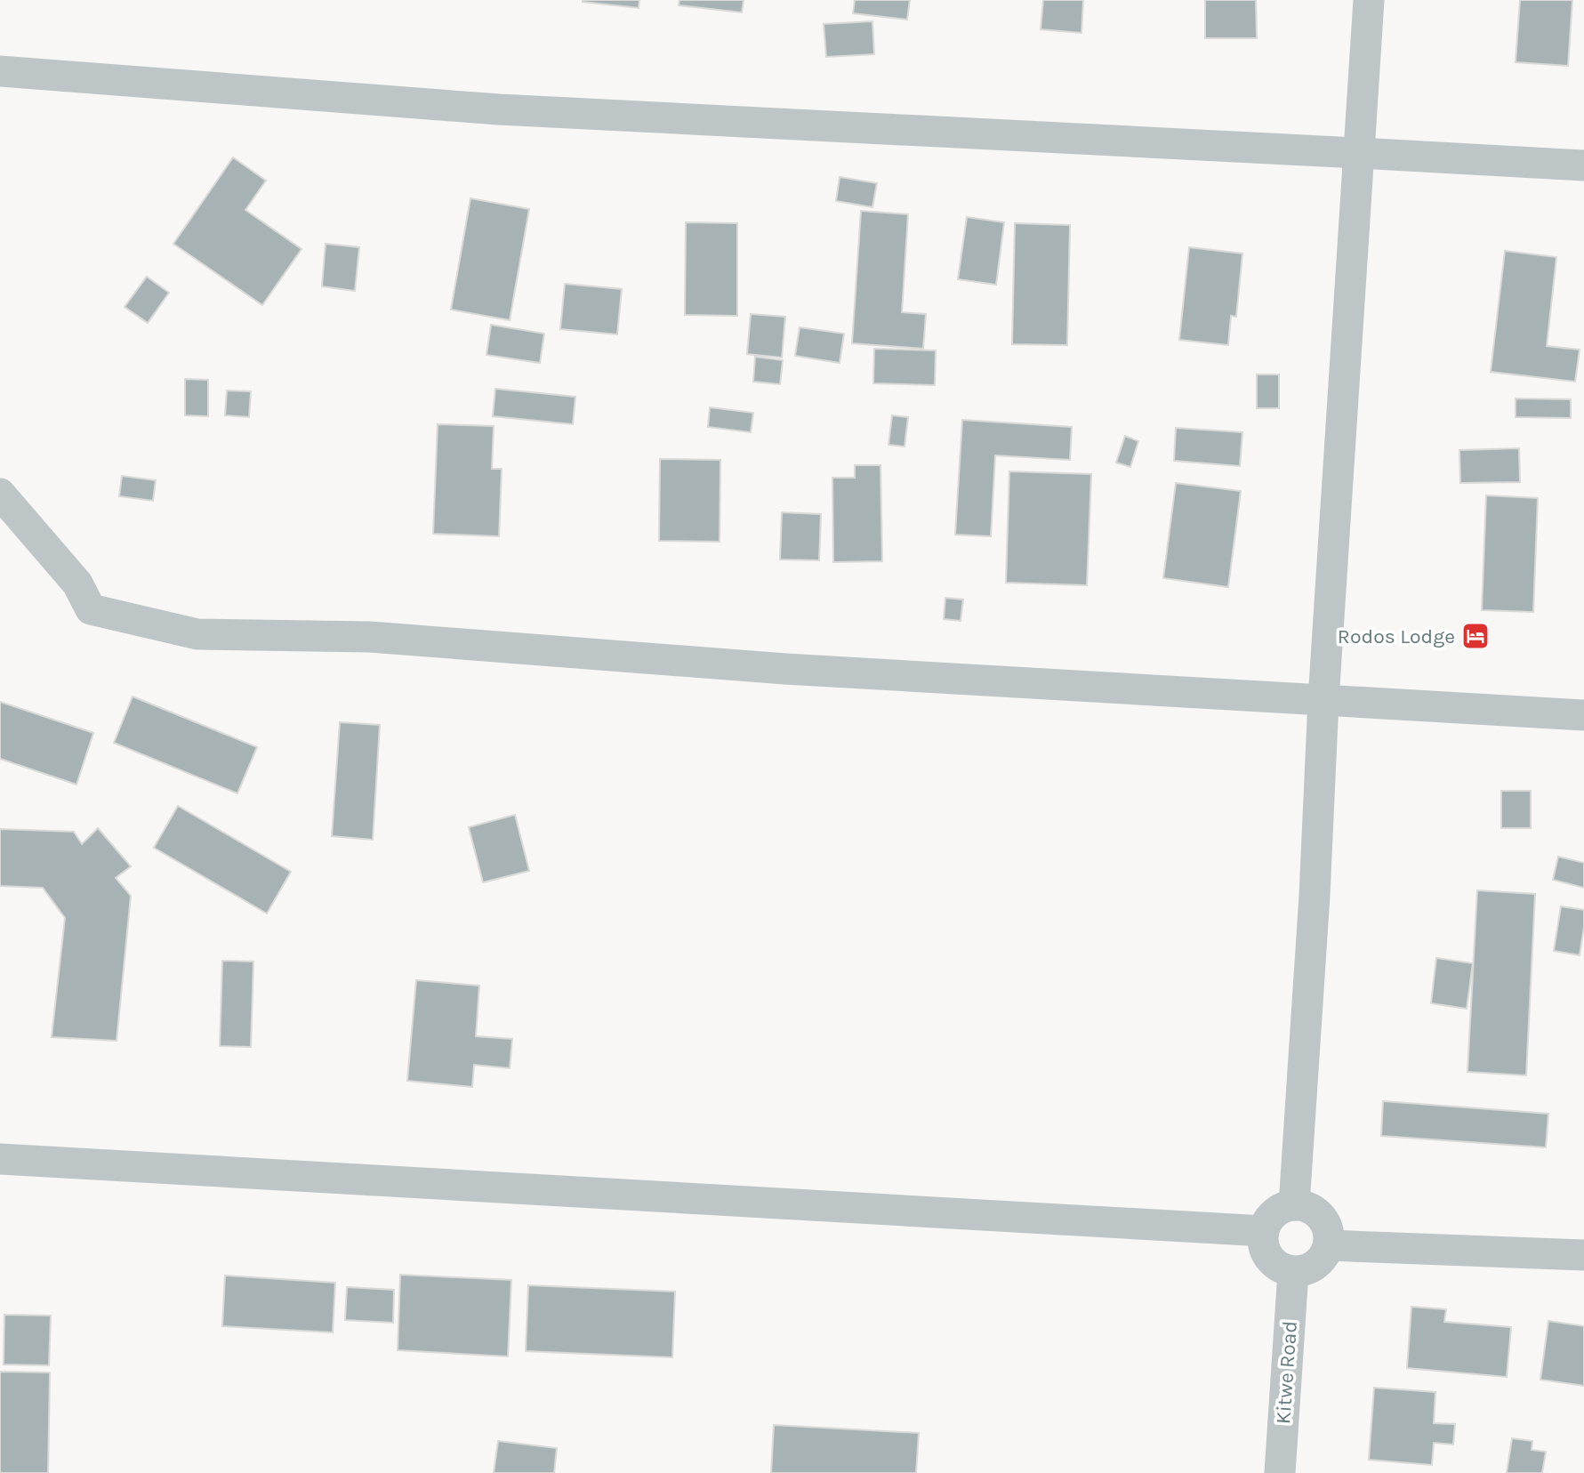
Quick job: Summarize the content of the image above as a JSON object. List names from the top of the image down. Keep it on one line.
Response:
{"streets":{"street":["Kitwe Road"]},"places":{"hotel":["Rodos Lodge"]}}
